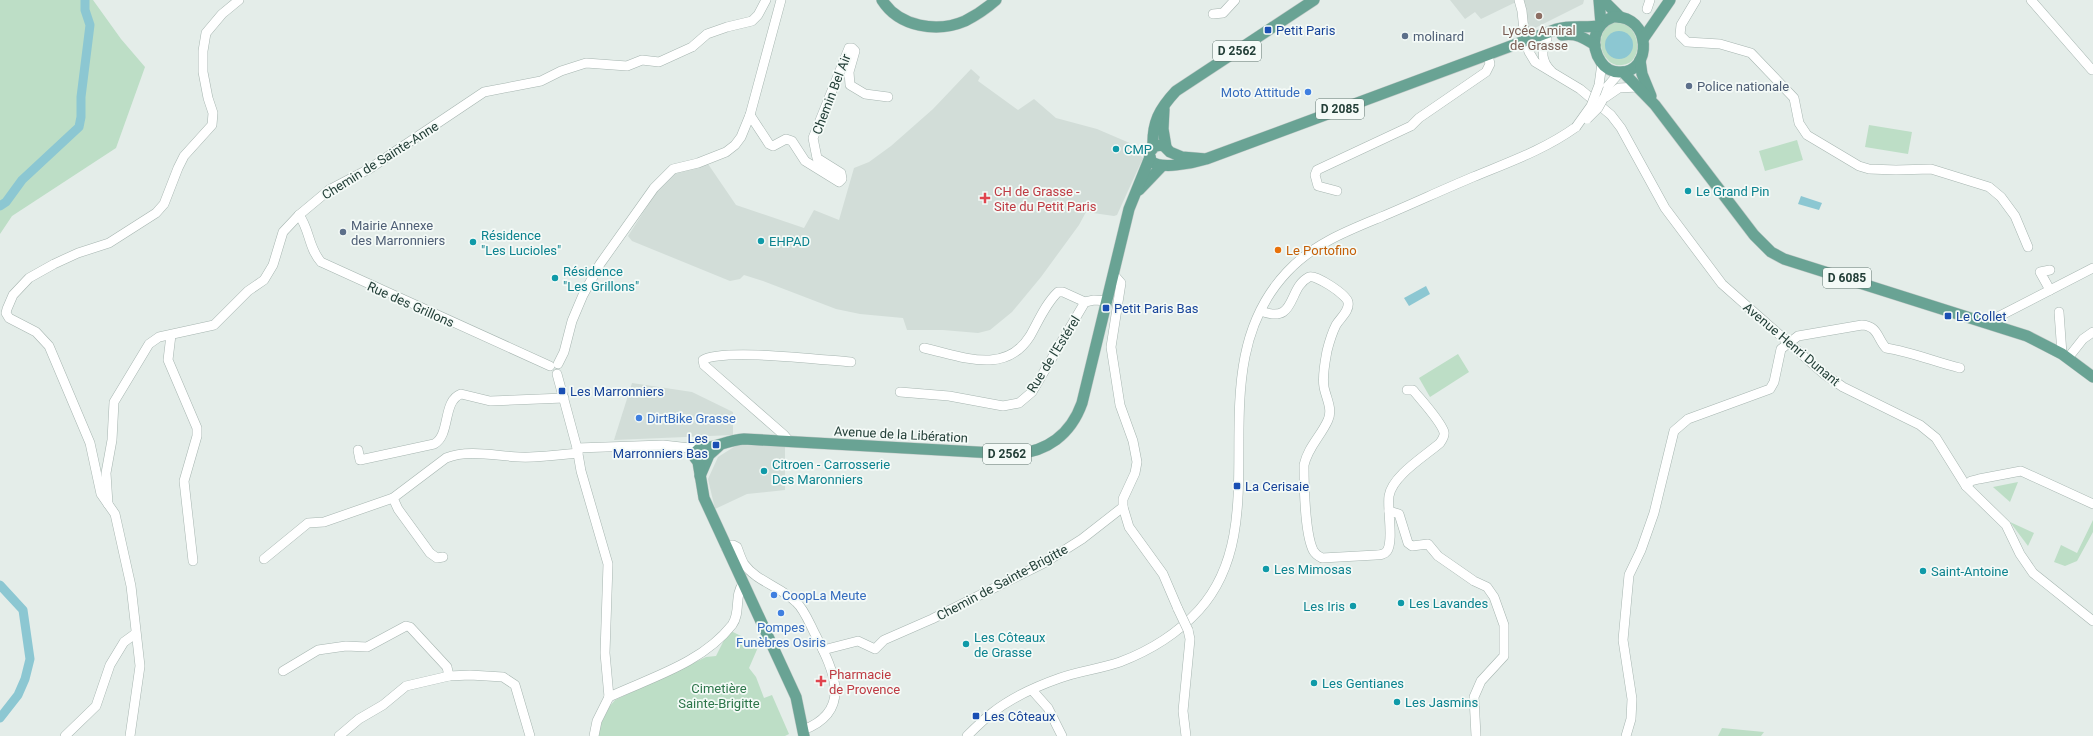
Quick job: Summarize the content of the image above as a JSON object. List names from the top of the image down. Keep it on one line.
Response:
{"streets":{"main road":["D 2562","D 2085","D 6085","Avenue de la Libération"],"street":["Chemin Bel Air","Chemin de Sainte-Anne","Rue des Grillons","Avenue Henri Dunant","Rue de l'Estérel","Chemin de Sainte-Brigitte"]},"crossings":[["D 2562","D 2085"],["D 2562","Avenue de la Libération"],["D 2085","D 6085"],["D 2085","Avenue Henri Dunant"],["D 2085","Avenue de la Libération"],["Chemin de Sainte-Anne","Rue des Grillons"],["Rue de l'Estérel","Avenue de la Libération"]],"parks":["Cimetière Sainte-Brigitte"],"places":{"other":["Lycée Amiral de Grasse","molinard","Police nationale","Moto Attitude","CMP","Le Grand Pin","Mairie Annexe des Marronniers","EHPAD","Résidence \"Les Lucioles\"","Le Portofino","Résidence \"Les Grillons\"","DirtBike Grasse","Citroen - Carrosserie Des Maronniers","Les Mimosas","Saint-Antoine","CoopLa Meute","Les Lavandes","Les Iris","Pompes Funèbres Osiris","Les Côteaux de Grasse","Les Gentianes","Les Jasmins"],"transit":["Petit Paris","Petit Paris Bas","Le Collet","Les Marronniers","Les Marronniers Bas","La Cerisaie","Les Côteaux"],"health":["CH de Grasse - Site du Petit Paris","Pharmacie de Provence"]}}
